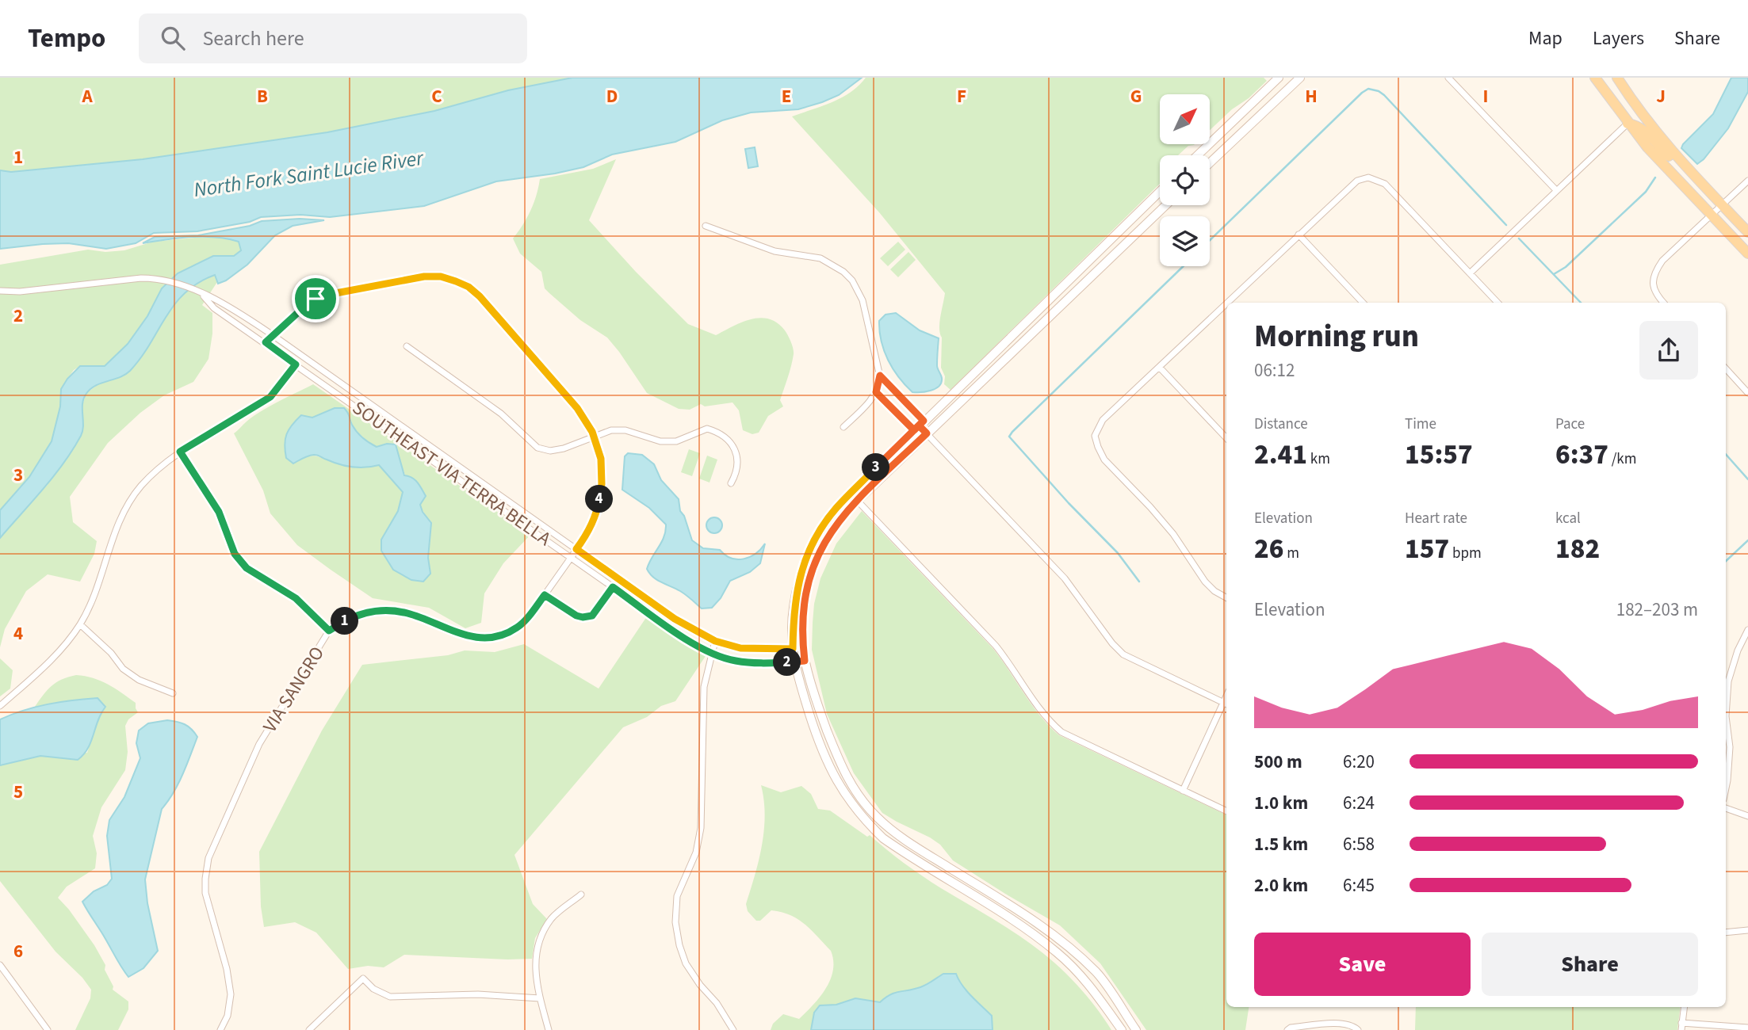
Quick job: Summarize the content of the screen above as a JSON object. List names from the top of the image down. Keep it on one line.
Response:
{"streets":{"street":["SOUTHEAST VIA TERRA BELLA","VIA SANGRO"]},"crossings":[["SOUTHEAST VIA TERRA BELLA","VIA SANGRO"]],"water":["North Fork Saint Lucie River"],"north":"top right","page":{"header":"Tempo","search":"Search here","nav":["Map","Layers","Share"],"heading":["Morning run","06:12"],"stats":[["Distance","2.41 km"],["Time","15:57"],["Pace","6:37 /km"],["Elevation","26 m"],["Heart rate","157 bpm"],["kcal","182"]],"pins":["3","4","1","2"],"chart":["Elevation","182–203 m"],"list":[{"name":"500 m","note":"6:20"},{"name":"1.0 km","note":"6:24"},{"name":"1.5 km","note":"6:58"},{"name":"2.0 km","note":"6:45"}],"buttons":["Save","Share"]},"grid":{"columns":["A","B","C","D","E","F","G","H","I","J"],"rows":["1","2","3","4","5","6"]}}
